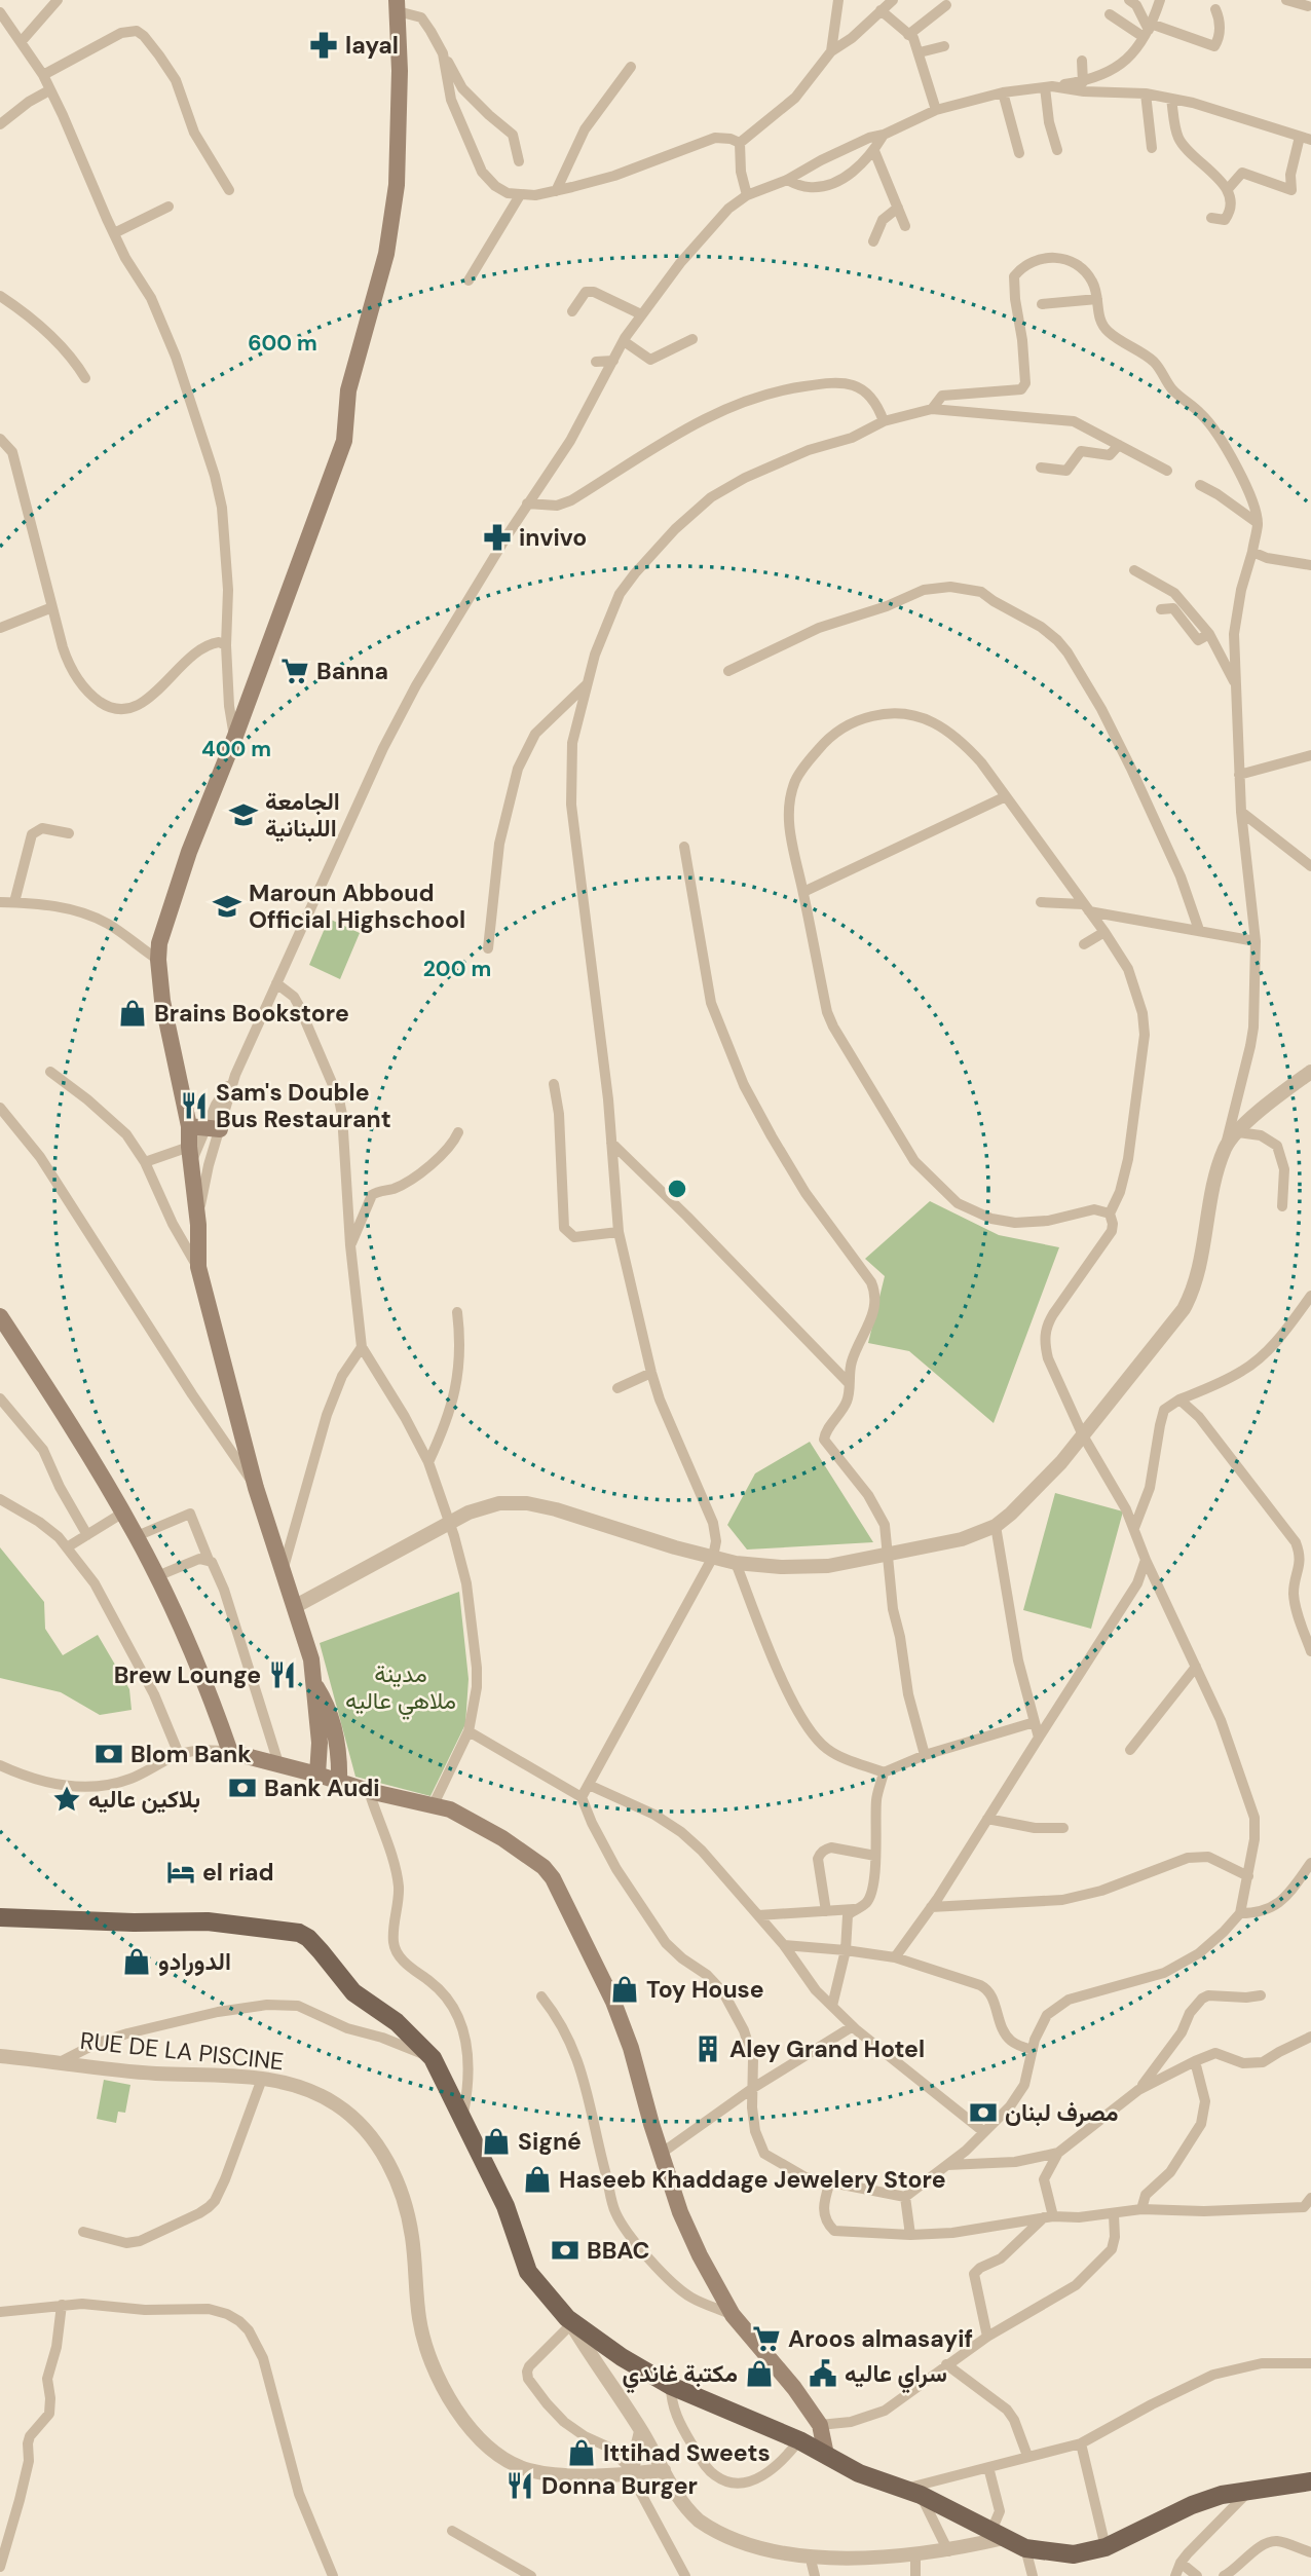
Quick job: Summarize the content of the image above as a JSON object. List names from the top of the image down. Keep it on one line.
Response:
{"streets":{"street":["RUE DE LA PISCINE"]},"parks":["مدينة ملاهي عاليه"],"places":{"pharmacy":["layal","invivo"],"supermarket":["Banna","Aroos almasayif"],"school or university":["الجامعة اللبنانية","Maroun Abboud Official Highschool"],"shop":["Brains Bookstore","الدورادو","Toy House","Signé","Haseeb Khaddage Jewelery Store","مكتبة غاندي","Ittihad Sweets"],"restaurant":["Sam's Double Bus Restaurant","Brew Lounge","Donna Burger"],"bank":["Blom Bank","Bank Audi","مصرف لبنان","BBAC"],"place":["بلاكين عاليه"],"hotel":["el riad"],"building":["Aley Grand Hotel"],"public building":["سراي عاليه"]},"rings":["600 m","400 m","200 m"]}
